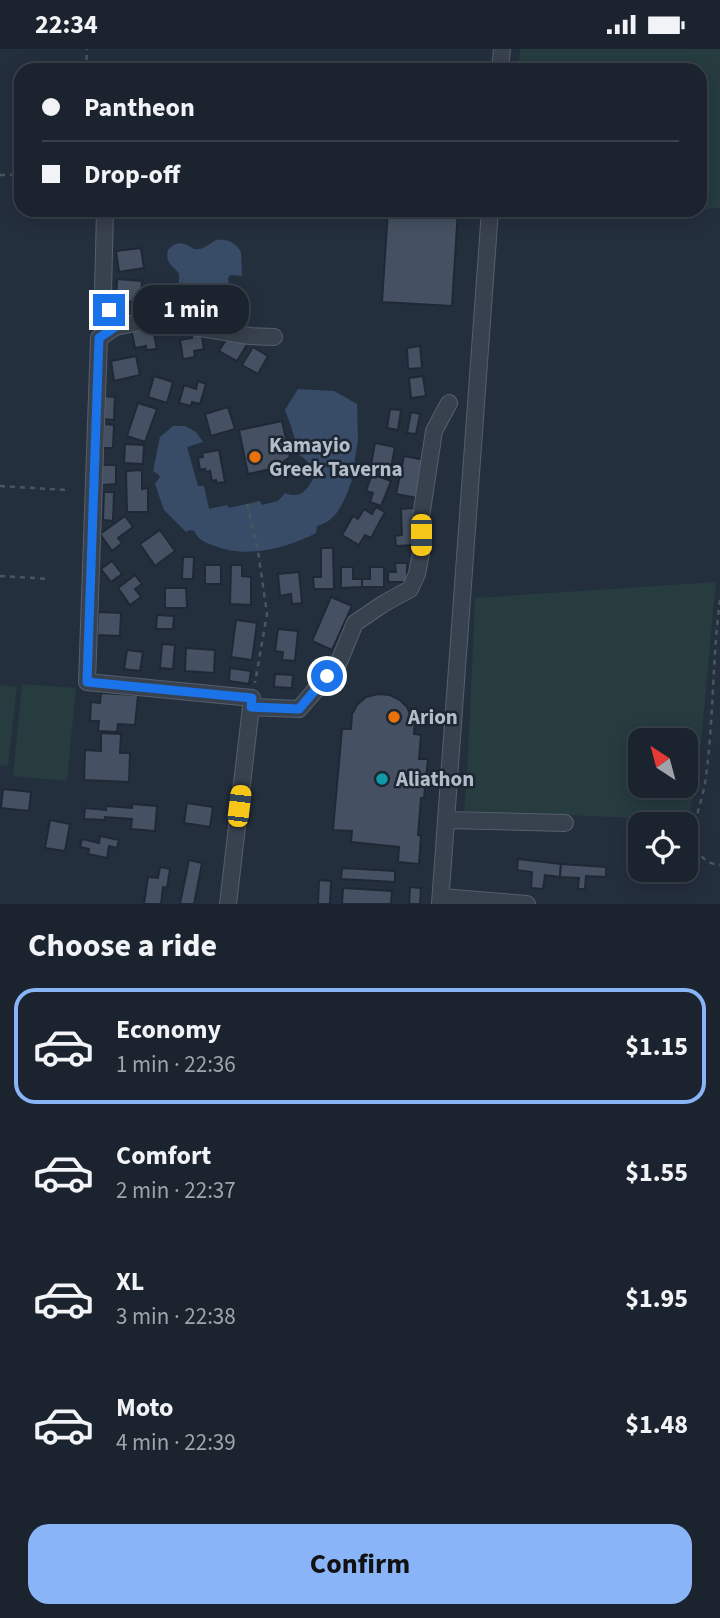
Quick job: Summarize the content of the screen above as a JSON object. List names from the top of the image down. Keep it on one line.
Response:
{"places":["Kamayio Greek Taverna","Arion","Aliathon"],"north":"top left","page":{"status":"22:34","banner":["Pantheon","Drop-off"],"bubble":"1 min","heading":"Choose a ride","list":[{"name":"Economy","note":"1 min · 22:36","value":"$1.15"},{"name":"Comfort","note":"2 min · 22:37","value":"$1.55"},{"name":"XL","note":"3 min · 22:38","value":"$1.95"},{"name":"Moto","note":"4 min · 22:39","value":"$1.48"}],"buttons":"Confirm"}}
